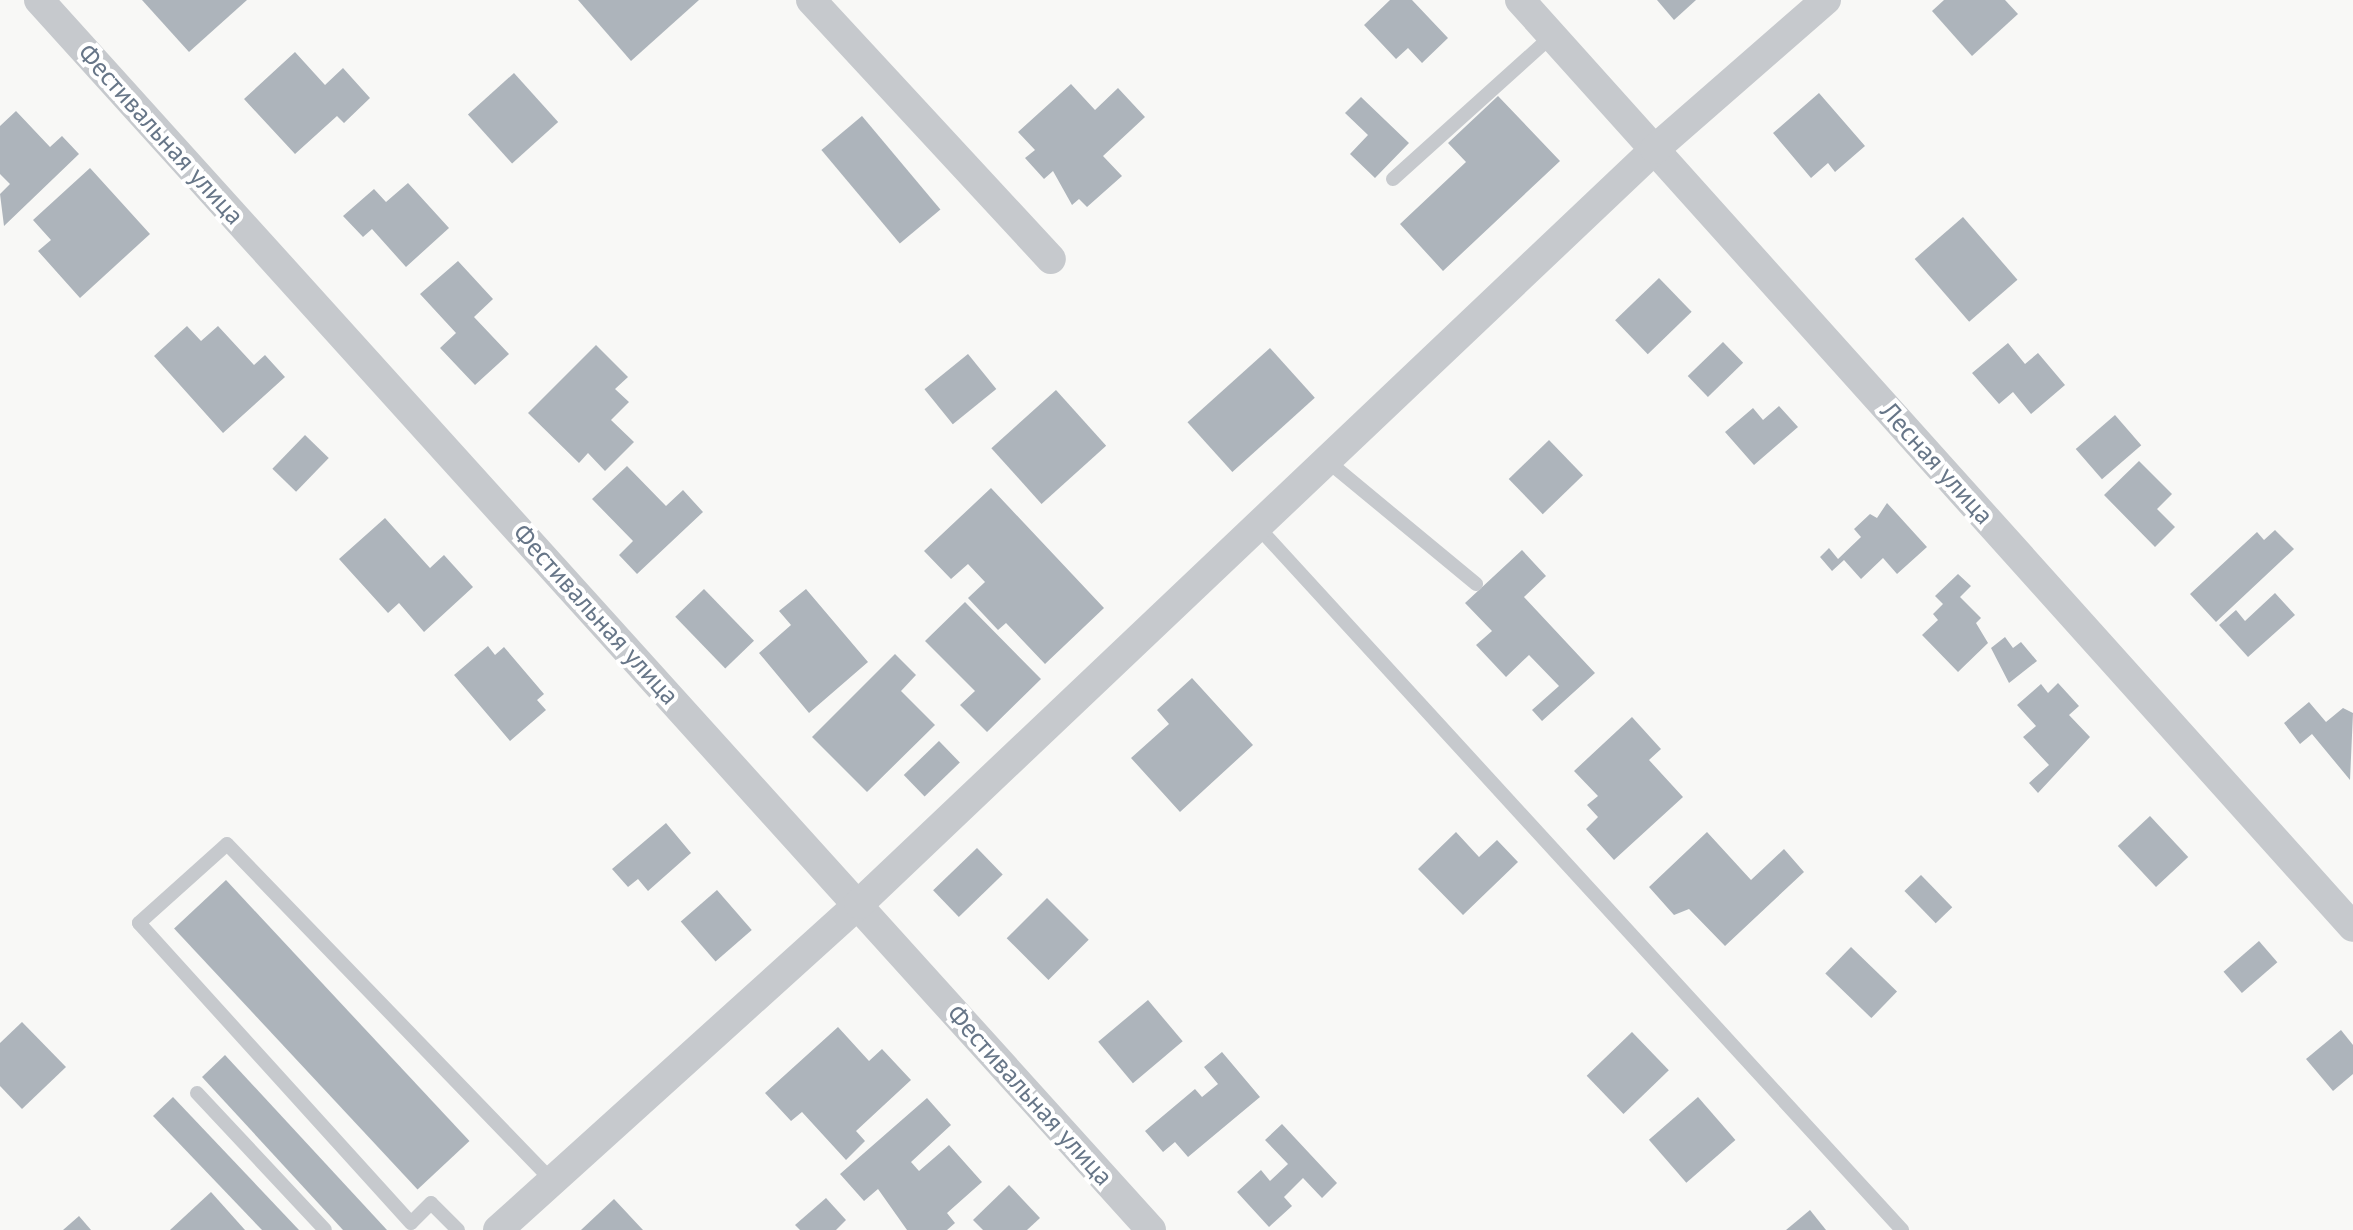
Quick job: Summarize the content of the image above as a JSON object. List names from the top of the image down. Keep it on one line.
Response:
{"streets":{"street":["Фестивальная улица","Лесная улица"]}}
